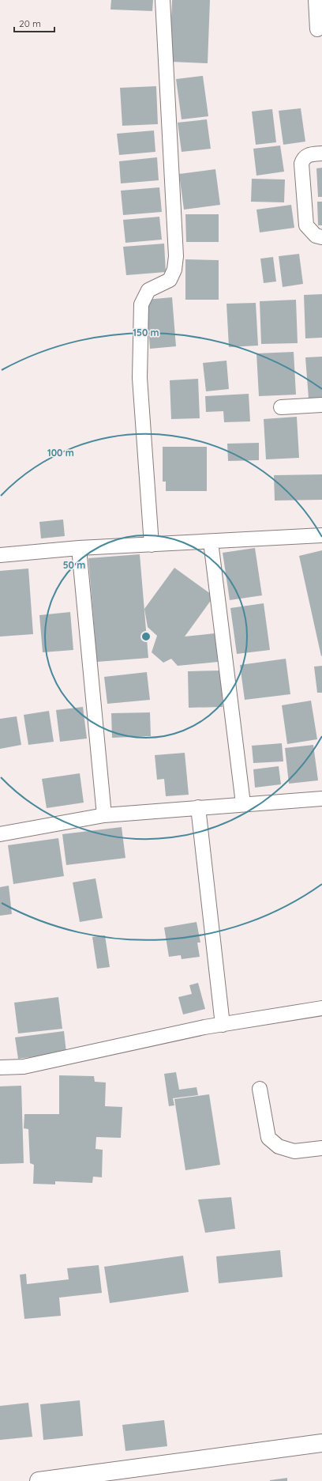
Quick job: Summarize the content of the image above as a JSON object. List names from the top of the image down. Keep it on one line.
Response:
{"scale_bar":"20 m","rings":["150 m","100 m","50 m"]}
